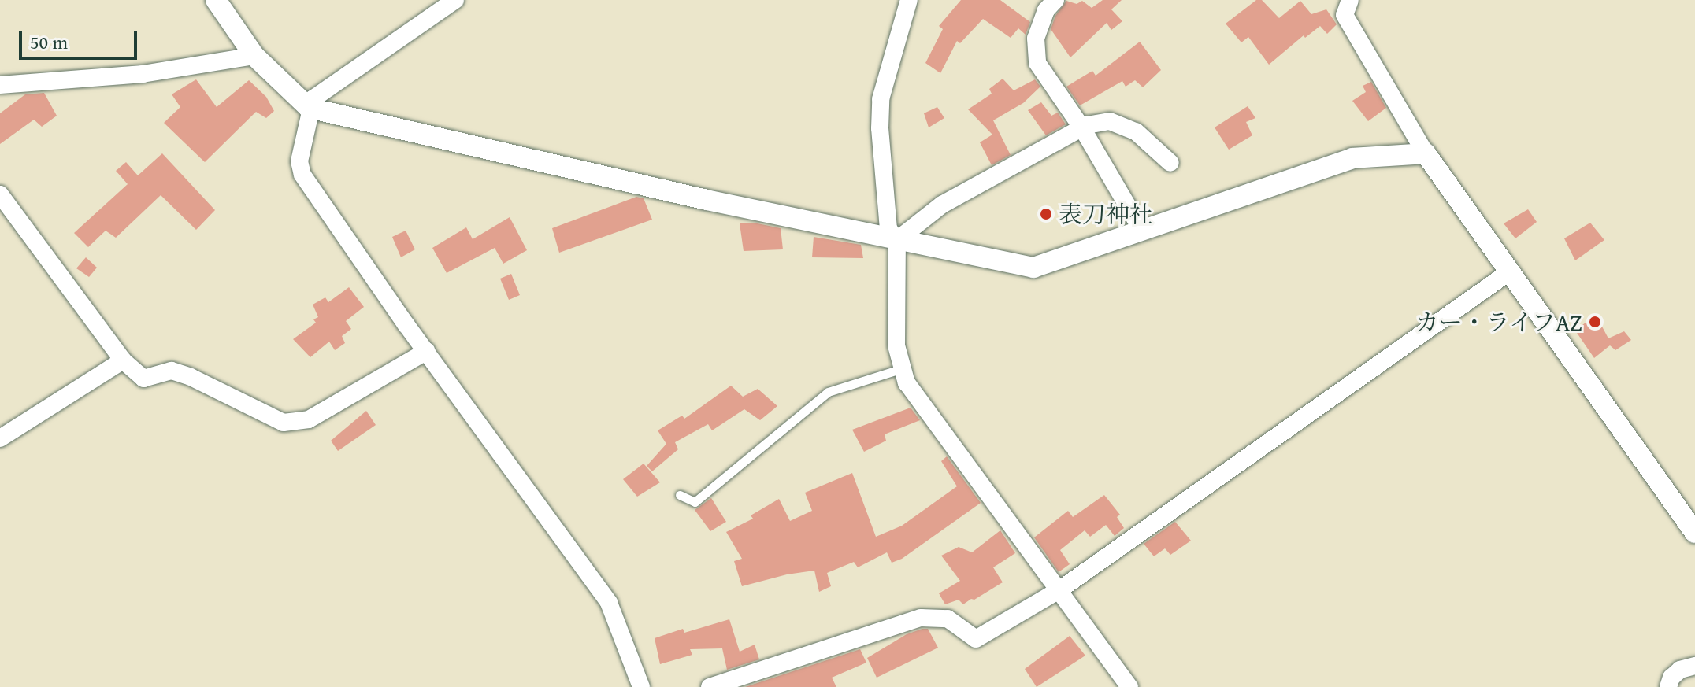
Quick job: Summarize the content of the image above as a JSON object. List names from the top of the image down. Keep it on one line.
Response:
{"places":["表刀神社","カー・ライフAZ"],"scale_bar":"50 m"}
